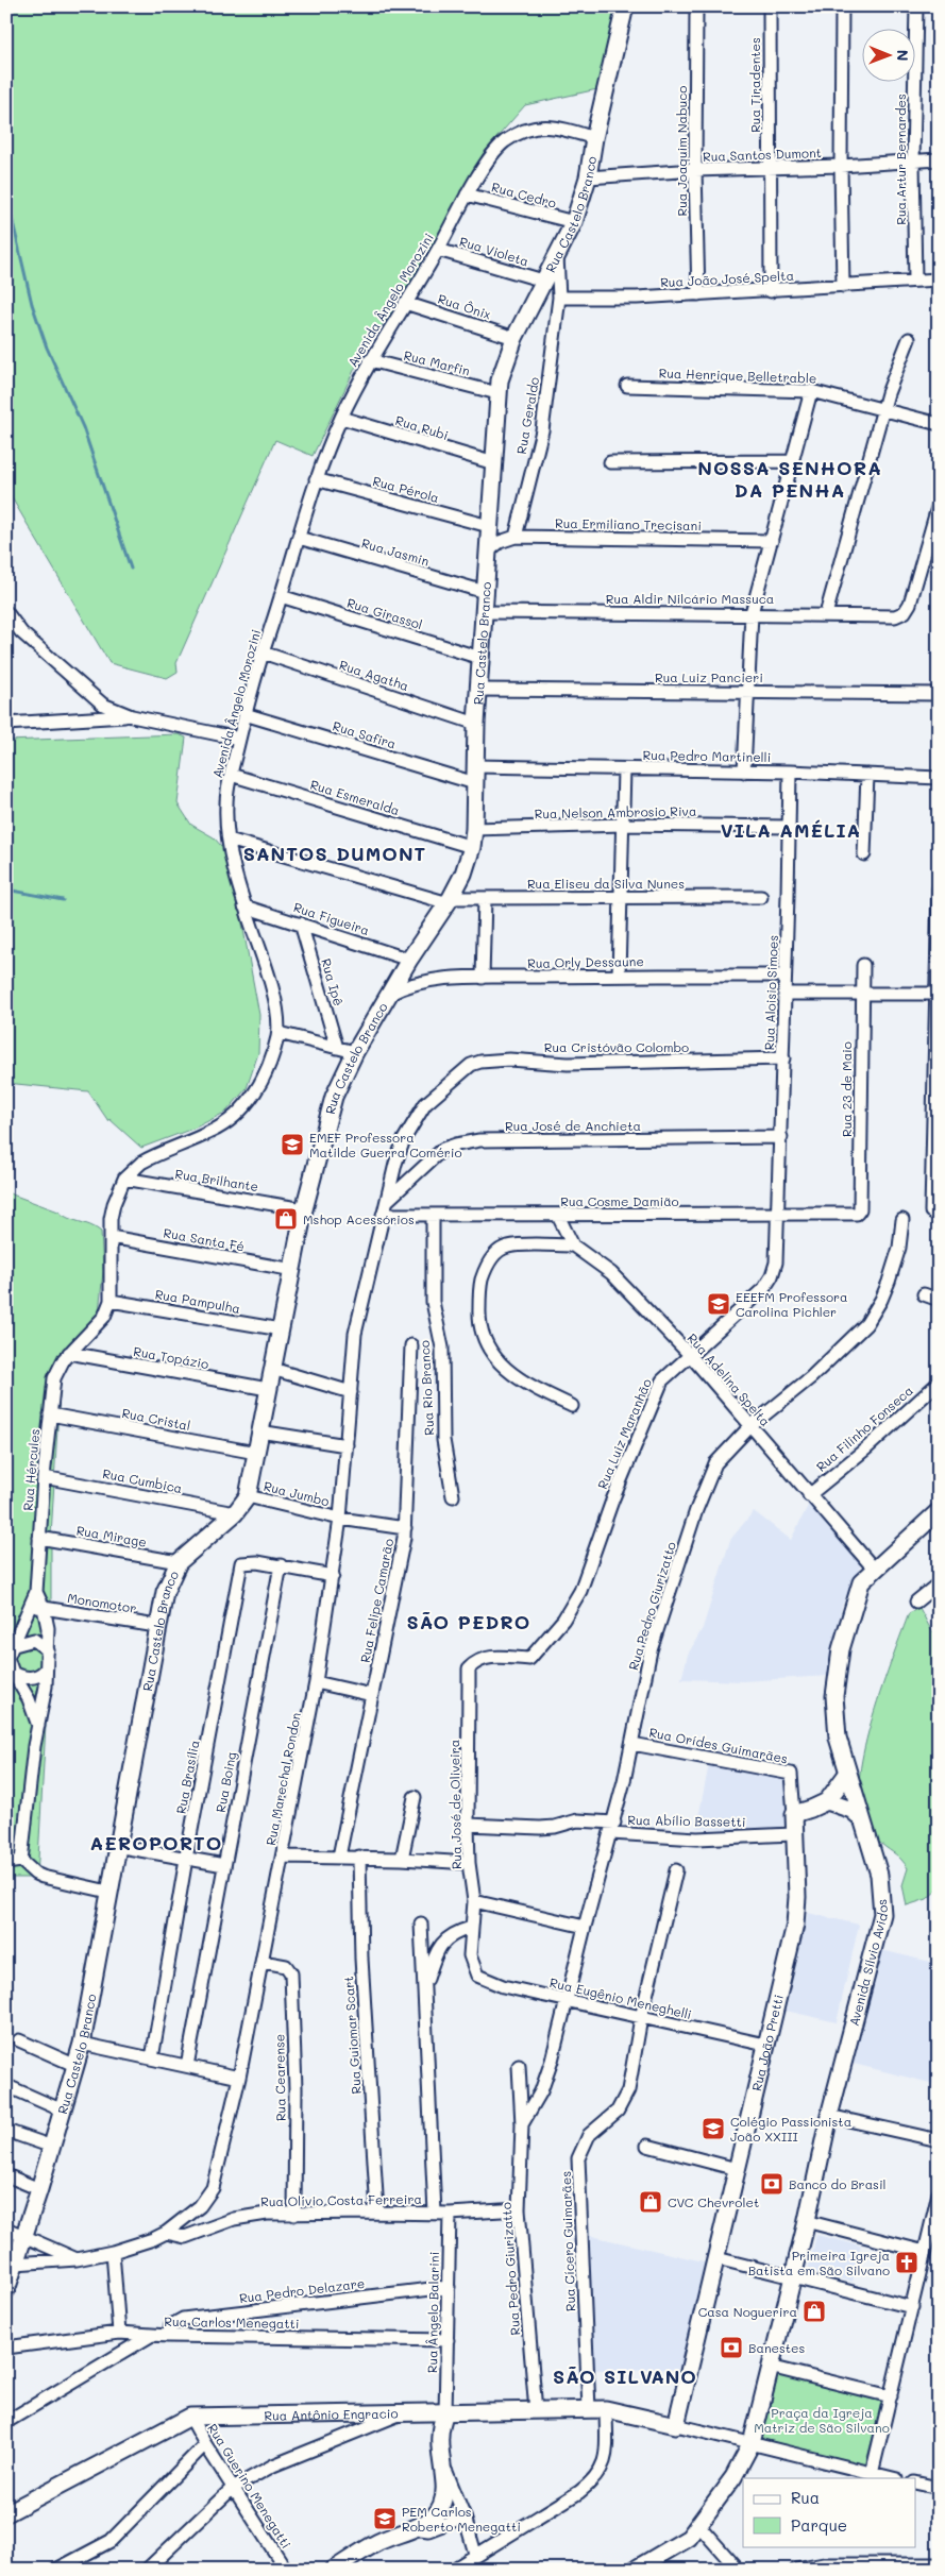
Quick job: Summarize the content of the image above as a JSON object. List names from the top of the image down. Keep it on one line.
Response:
{"streets":{"street":["Rua Tiradentes","Rua Joaquim Nabuco","Rua Santos Dumont","Rua Artur Bernardes","Rua Cedro","Rua Castelo Branco","Rua Violeta","Rua João José Spelta","Avenida Ângelo Morozini","Rua Ônix","Rua Marfin","Rua Henrique Belletrable","Rua Geraldo","Rua Rubi","Rua Pérola","Rua Ermiliano Trecisani","Rua Jasmin","Rua Aldir Nilcário Massuca","Rua Girassol","Rua Agatha","Rua Luiz Pancieri","Rua Safira","Rua Pedro Martinelli","Rua Esmeralda","Rua Nelson Ambrosio Riva","Rua Eliseu da Silva Nunes","Rua Figueira","Rua Orly Dessaune","Rua Ipê","Rua Aloisio Simoes","Rua Cristóvão Colombo","Rua 23 de Maio","Rua José de Anchieta","Rua Brilhante","Rua Cosme Damião","Rua Santa Fé","Rua Pampulha","Rua Topázio","Rua Adelina Spelta","Rua Rio Branco","Rua Cristal","Rua Filinho Fonseca","Rua Luiz Maranhão","Rua Hércules","Rua Cumbica","Rua Jumbo","Rua Mirage","Rua Felipe Camarão","Monomotor","Rua Pedro Giurizatto","Rua Orídes Guimarães","Rua Brasília","Rua Marechal Rondon","Rua Boing","Rua José de Oliveira","Rua Abílio Bassetti","Avenida Sílvio Avidos","Rua Eugênio Meneghelli","Rua Guiomar Scart","Rua João Pretti","Rua Cearense","Rua Olívio Costa Ferreira","Rua Cícero Guimarães","Rua Pedro Delazare","Rua Ângelo Balarini","Rua Carlos Menegatti","Rua Antônio Engracio","Rua Guerino Menegatti"]},"crossings":[["Rua Tiradentes","Rua Santos Dumont"],["Rua Tiradentes","Rua João José Spelta"],["Rua Joaquim Nabuco","Rua Santos Dumont"],["Rua Joaquim Nabuco","Rua João José Spelta"],["Rua Santos Dumont","Rua Artur Bernardes"],["Rua Santos Dumont","Rua Castelo Branco"],["Rua Artur Bernardes","Rua João José Spelta"],["Rua Cedro","Rua Castelo Branco"],["Rua Cedro","Avenida Ângelo Morozini"],["Rua Castelo Branco","Rua Violeta"],["Rua Castelo Branco","Avenida Ângelo Morozini"],["Rua Castelo Branco","Rua Ônix"],["Rua Castelo Branco","Rua Marfin"],["Rua Castelo Branco","Rua Rubi"],["Rua Castelo Branco","Rua Pérola"],["Rua Castelo Branco","Rua Ermiliano Trecisani"],["Rua Castelo Branco","Rua Jasmin"],["Rua Castelo Branco","Rua Aldir Nilcário Massuca"],["Rua Castelo Branco","Rua Girassol"],["Rua Castelo Branco","Rua Agatha"],["Rua Castelo Branco","Rua Luiz Pancieri"],["Rua Castelo Branco","Rua Safira"],["Rua Castelo Branco","Rua Pedro Martinelli"],["Rua Castelo Branco","Rua Esmeralda"],["Rua Castelo Branco","Rua Nelson Ambrosio Riva"],["Rua Castelo Branco","Rua Eliseu da Silva Nunes"],["Rua Castelo Branco","Rua Figueira"],["Rua Castelo Branco","Rua Orly Dessaune"],["Rua Castelo Branco","Rua Brilhante"],["Rua Castelo Branco","Rua Santa Fé"],["Rua Castelo Branco","Rua Pampulha"],["Rua Castelo Branco","Rua Topázio"],["Rua Castelo Branco","Rua Cristal"],["Rua Castelo Branco","Rua Cumbica"],["Rua Castelo Branco","Rua Jumbo"],["Rua Castelo Branco","Rua Mirage"],["Rua Castelo Branco","Monomotor"],["Rua Castelo Branco","Rua Marechal Rondon"],["Rua Violeta","Avenida Ângelo Morozini"],["Rua João José Spelta","Rua Geraldo"],["Avenida Ângelo Morozini","Rua Ônix"],["Avenida Ângelo Morozini","Rua Marfin"],["Avenida Ângelo Morozini","Rua Rubi"],["Avenida Ângelo Morozini","Rua Pérola"],["Avenida Ângelo Morozini","Rua Jasmin"],["Avenida Ângelo Morozini","Rua Girassol"],["Avenida Ângelo Morozini","Rua Agatha"],["Avenida Ângelo Morozini","Rua Safira"],["Avenida Ângelo Morozini","Rua Esmeralda"],["Avenida Ângelo Morozini","Rua Eliseu da Silva Nunes"],["Avenida Ângelo Morozini","Rua Figueira"],["Avenida Ângelo Morozini","Rua Brilhante"],["Avenida Ângelo Morozini","Rua Santa Fé"],["Avenida Ângelo Morozini","Rua Pampulha"],["Avenida Ângelo Morozini","Rua Topázio"],["Avenida Ângelo Morozini","Rua Hércules"],["Rua Geraldo","Rua Ermiliano Trecisani"],["Rua Pedro Martinelli","Rua Aloisio Simoes"],["Rua Nelson Ambrosio Riva","Rua Aloisio Simoes"],["Rua Figueira","Rua Ipê"],["Rua Orly Dessaune","Rua Aloisio Simoes"],["Rua Aloisio Simoes","Rua Cristóvão Colombo"],["Rua Aloisio Simoes","Rua José de Anchieta"],["Rua Aloisio Simoes","Rua Cosme Damião"],["Rua Aloisio Simoes","Rua Luiz Maranhão"],["Rua Cristóvão Colombo","Rua José de Anchieta"],["Rua Cristóvão Colombo","Rua Cosme Damião"],["Rua Cristóvão Colombo","Rua Marechal Rondon"],["Rua 23 de Maio","Rua Cosme Damião"],["Rua Cosme Damião","Rua Adelina Spelta"],["Rua Cosme Damião","Rua Rio Branco"],["Rua Cosme Damião","Rua Luiz Maranhão"],["Rua Cosme Damião","Rua Marechal Rondon"],["Rua Topázio","Rua Hércules"],["Rua Adelina Spelta","Rua Filinho Fonseca"],["Rua Adelina Spelta","Rua Luiz Maranhão"],["Rua Adelina Spelta","Rua Pedro Giurizatto"],["Rua Adelina Spelta","Avenida Sílvio Avidos"],["Rua Cristal","Rua Hércules"],["Rua Luiz Maranhão","Rua José de Oliveira"],["Rua Hércules","Rua Cumbica"],["Rua Hércules","Rua Mirage"],["Rua Hércules","Monomotor"],["Rua Jumbo","Rua Felipe Camarão"],["Rua Jumbo","Rua Marechal Rondon"],["Rua Pedro Giurizatto","Rua Orídes Guimarães"],["Rua Pedro Giurizatto","Rua Abílio Bassetti"],["Rua Pedro Giurizatto","Rua Eugênio Meneghelli"],["Rua Pedro Giurizatto","Rua Olívio Costa Ferreira"],["Rua Pedro Giurizatto","Rua Antônio Engracio"],["Rua Orídes Guimarães","Rua João Pretti"],["Rua Brasília","Rua Boing"],["Rua Marechal Rondon","Rua Cearense"],["Rua Marechal Rondon","Rua Olívio Costa Ferreira"],["Rua José de Oliveira","Rua Abílio Bassetti"],["Rua José de Oliveira","Rua Eugênio Meneghelli"],["Rua Abílio Bassetti","Rua João Pretti"],["Rua Eugênio Meneghelli","Rua João Pretti"],["Rua Eugênio Meneghelli","Rua Cícero Guimarães"],["Rua Guiomar Scart","Rua Olívio Costa Ferreira"],["Rua João Pretti","Rua Antônio Engracio"],["Rua Cearense","Rua Olívio Costa Ferreira"],["Rua Olívio Costa Ferreira","Rua Ângelo Balarini"],["Rua Cícero Guimarães","Rua Antônio Engracio"],["Rua Pedro Delazare","Rua Ângelo Balarini"],["Rua Pedro Delazare","Rua Carlos Menegatti"],["Rua Ângelo Balarini","Rua Carlos Menegatti"],["Rua Ângelo Balarini","Rua Antônio Engracio"],["Rua Antônio Engracio","Rua Guerino Menegatti"]],"districts":["NOSSA SENHORA DA PENHA","VILA AMÉLIA","SANTOS DUMONT","SÃO PEDRO","AEROPORTO","SÃO SILVANO"],"parks":["Praça da Igreja Matriz de São Silvano"],"places":{"school or university":["EMEF Professora Matilde Guerra Comério","EEEFM Professora Carolina Pichler","Colégio Passionista João XXIII","PEM Carlos Roberto Menegatti"],"shop":["Mshop Acessórios","CVC Chevrolet","Casa Noguerira"],"bank":["Banco do Brasil","Banestes"],"church":["Primeira Igreja Batista em São Silvano"]},"legend":["Rua","Parque"],"north":"right"}
